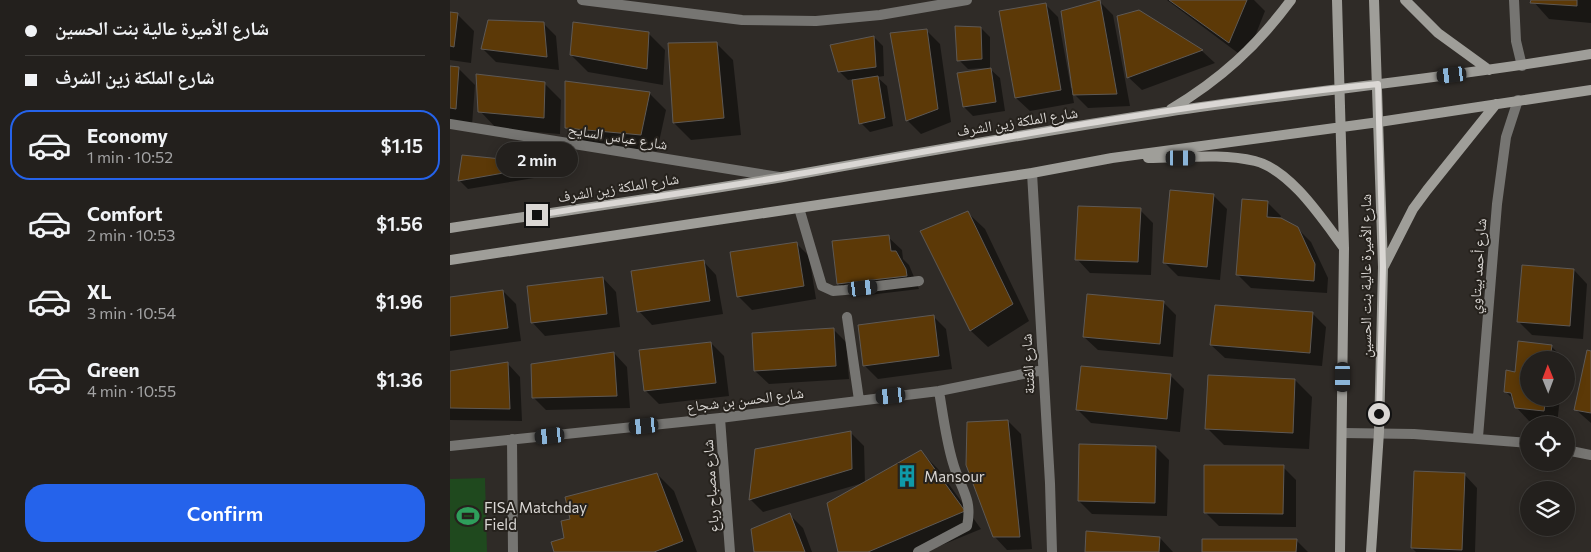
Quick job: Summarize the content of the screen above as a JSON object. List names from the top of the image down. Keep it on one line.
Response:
{"streets":{"main road":["شارع الملكة زين الشرف","شارع الأميرة عالية بنت الحسين"],"street":["شارع عباس السايح","شارع أحمد بيتاوي","شارع الفتنة","شارع الحسن بن شجاع","شارع مصباح رباع"]},"crossings":[["شارع الملكة زين الشرف","شارع عباس السايح"],["شارع الملكة زين الشرف","شارع الأميرة عالية بنت الحسين"],["شارع الفتنة","شارع الحسن بن شجاع"],["شارع الحسن بن شجاع","شارع مصباح رباع"]],"places":{"building":["Mansour"],"sports":["FISA Matchday Field"]},"north":"top","page":{"banner":["شارع الأميرة عالية بنت الحسين","شارع الملكة زين الشرف"],"list":[{"name":"Economy","note":"1 min · 10:52","value":"$1.15"},{"name":"Comfort","note":"2 min · 10:53","value":"$1.56"},{"name":"XL","note":"3 min · 10:54","value":"$1.96"},{"name":"Green","note":"4 min · 10:55","value":"$1.36"}],"bubble":"2 min","buttons":"Confirm"}}
